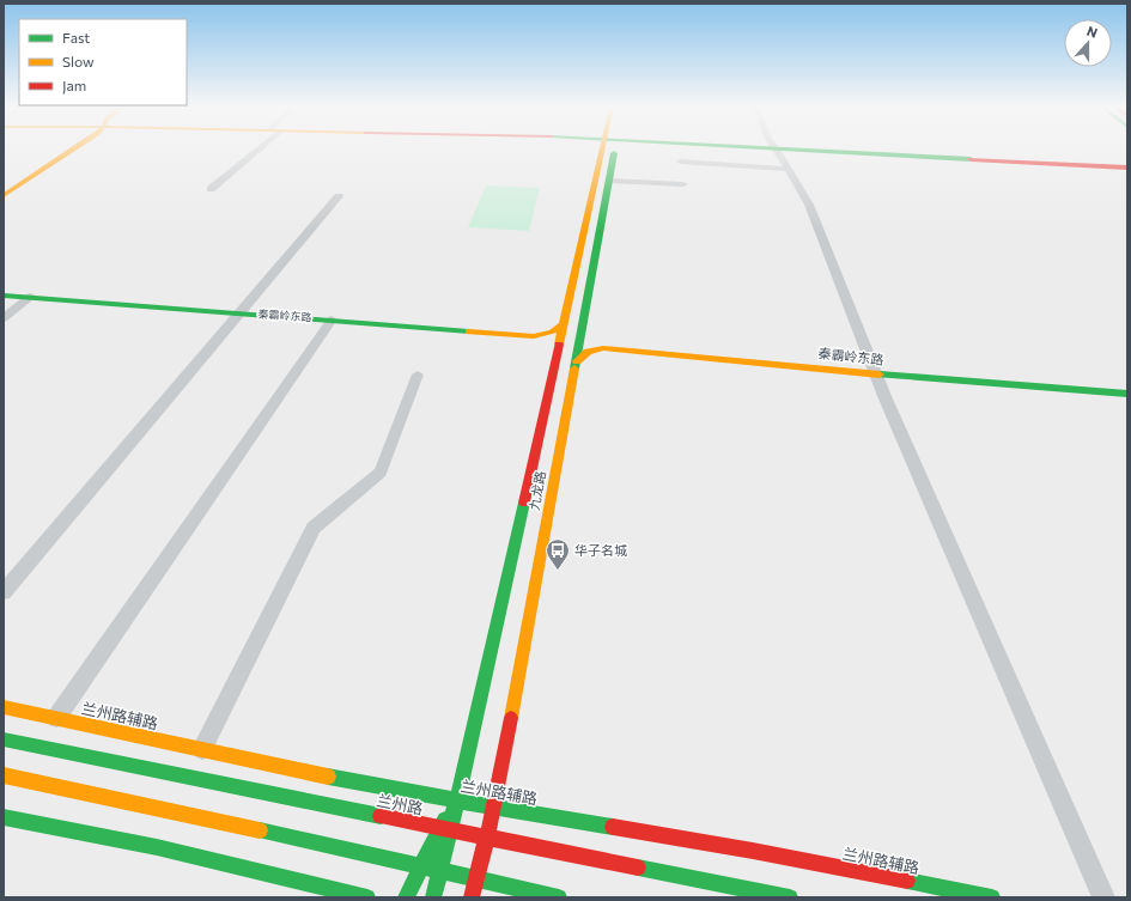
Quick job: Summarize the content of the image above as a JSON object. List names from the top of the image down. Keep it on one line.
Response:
{"streets":{"main road":["秦霸岭东路","九龙路","兰州路辅路","兰州路"]},"crossings":[["秦霸岭东路","九龙路"],["九龙路","兰州路辅路"],["九龙路","兰州路"]],"places":{"bus stop":["华子名城"]},"legend":["Fast","Slow","Jam"],"north":"top"}
